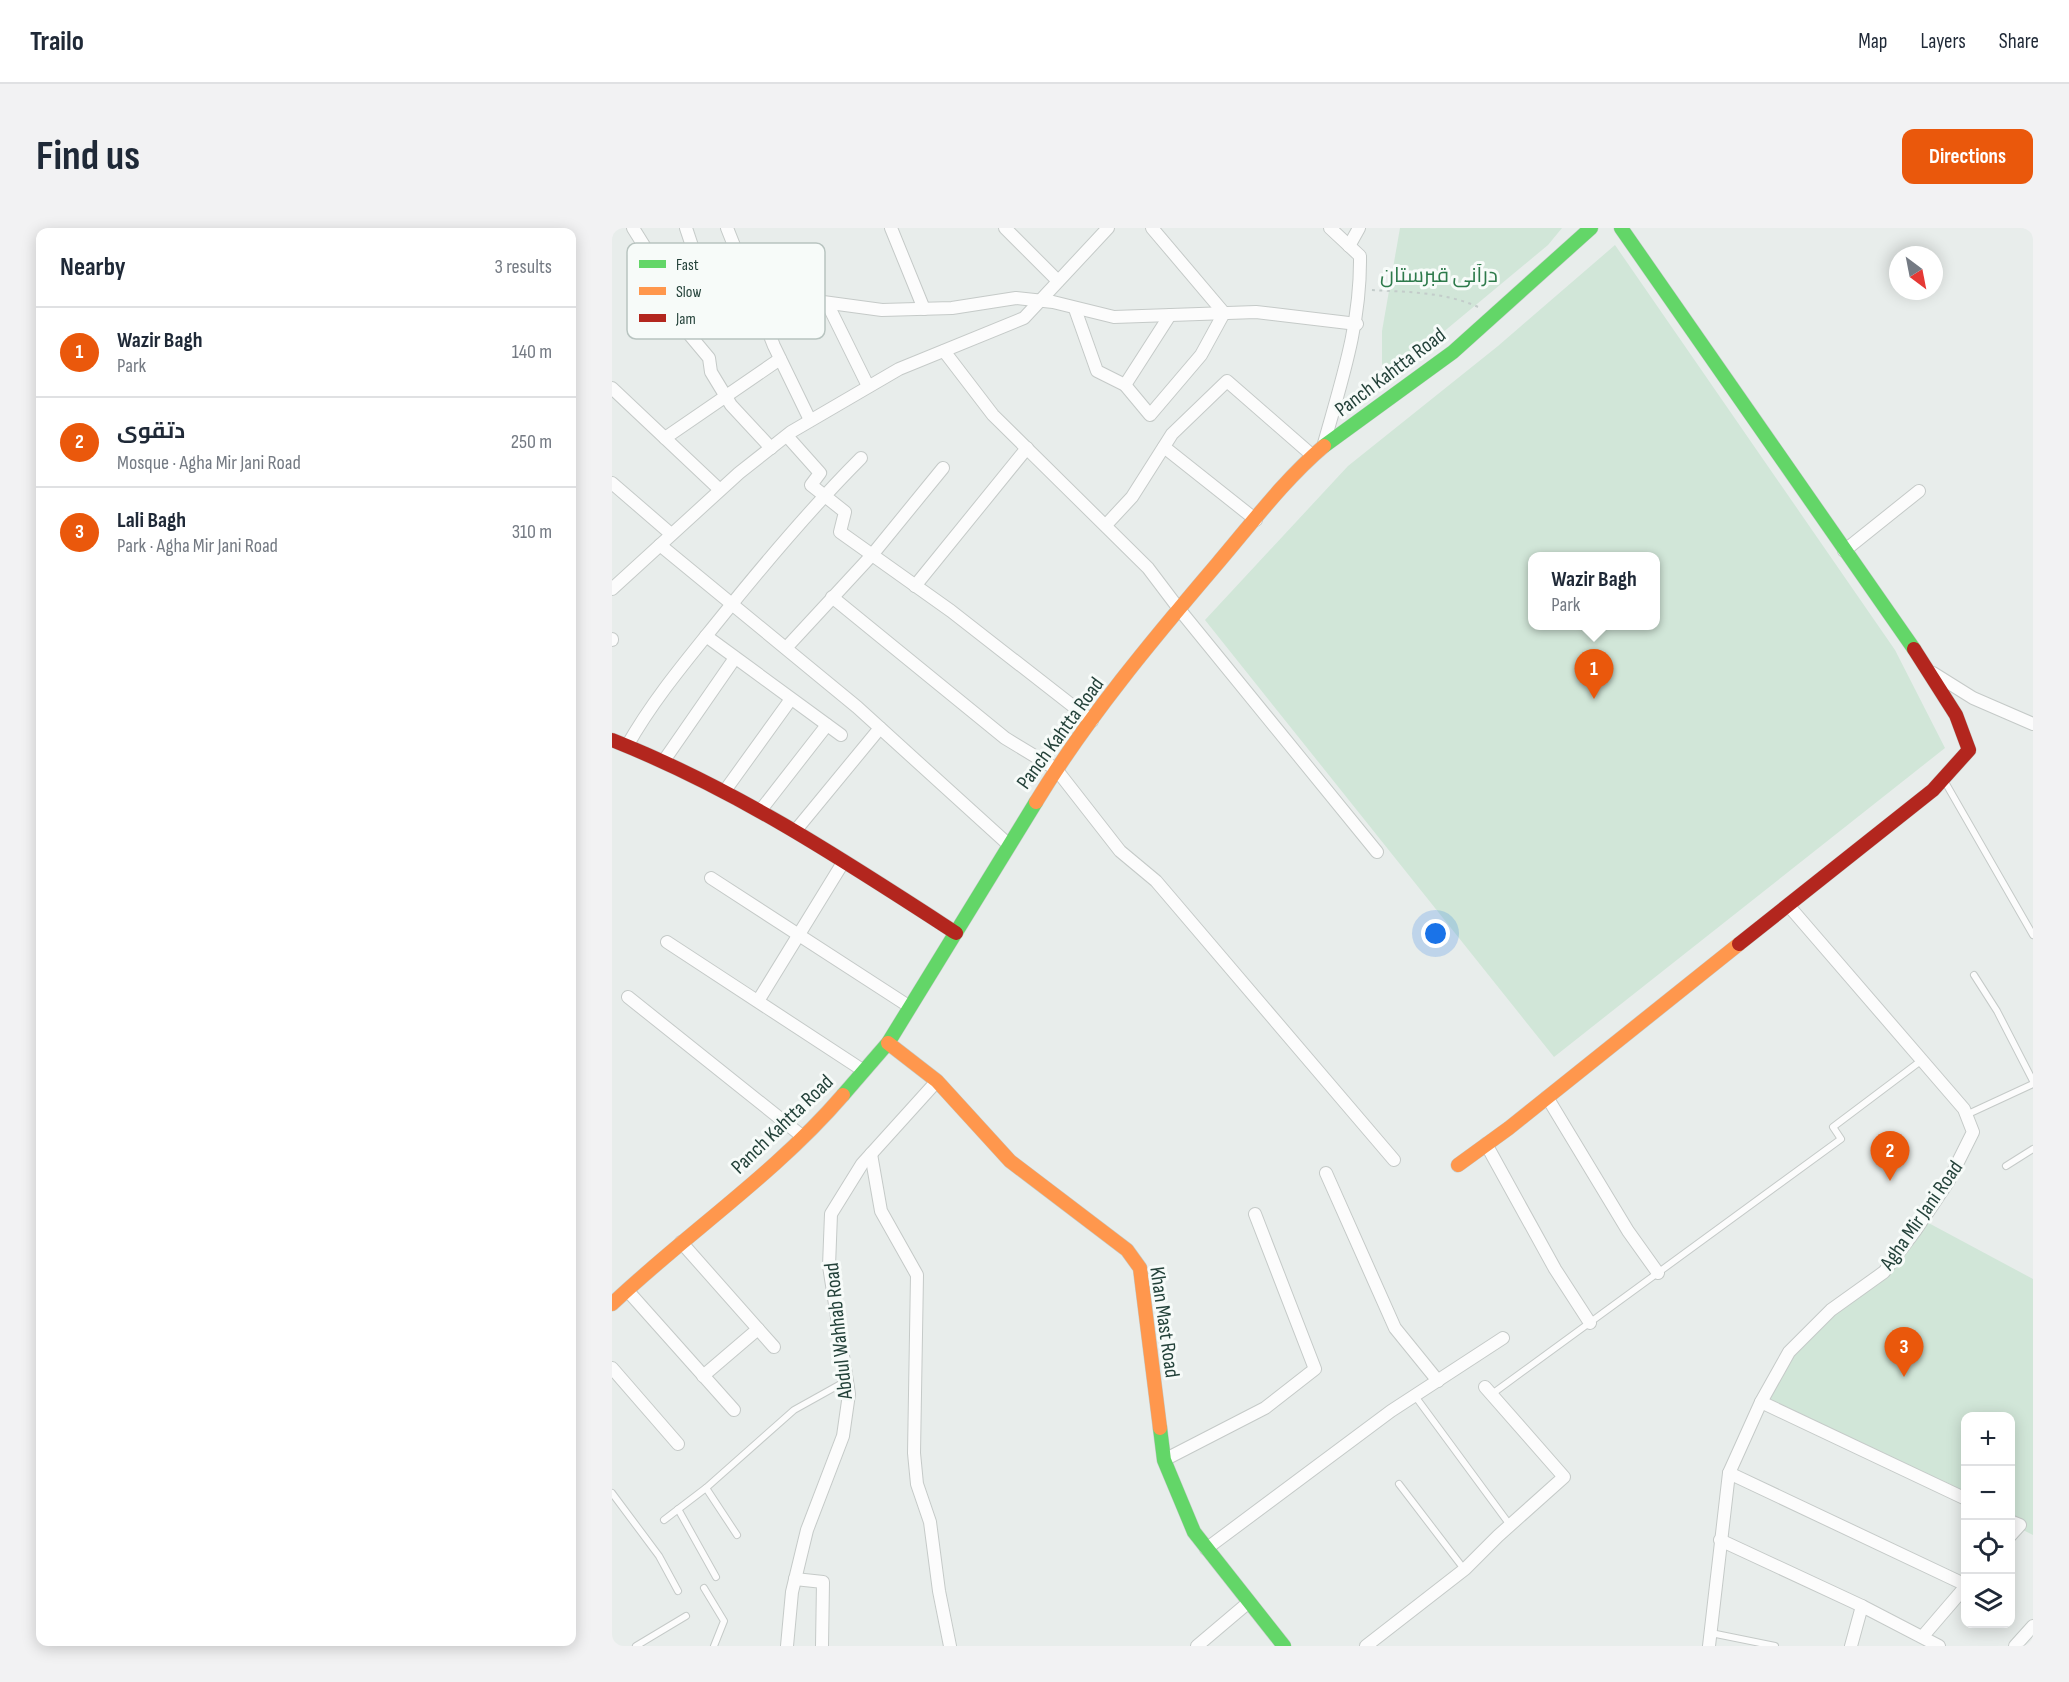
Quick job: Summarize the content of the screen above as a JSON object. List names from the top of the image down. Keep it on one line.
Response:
{"streets":{"street":["Panch Kahtta Road","Agha Mir Jani Road","Khan Mast Road","Abdul Wahhab Road"]},"crossings":[["Panch Kahtta Road","Khan Mast Road"],["Khan Mast Road","Abdul Wahhab Road"]],"parks":["درآنی قبرستان"],"legend":["Fast","Slow","Jam"],"north":"bottom right","page":{"header":"Trailo","nav":["Map","Layers","Share"],"buttons":"Directions","title":"Find us","heading":["Nearby","3 results"],"list":[{"mark":"1","name":"Wazir Bagh","note":"Park","value":"140 m"},{"mark":"2","name":"دتقوى","note":"Mosque · Agha Mir Jani Road","value":"250 m"},{"mark":"3","name":"Lali Bagh","note":"Park · Agha Mir Jani Road","value":"310 m"}],"popup":["Wazir Bagh","Park"],"pins":["1","2","3"],"map_buttons":["+","−"]}}
